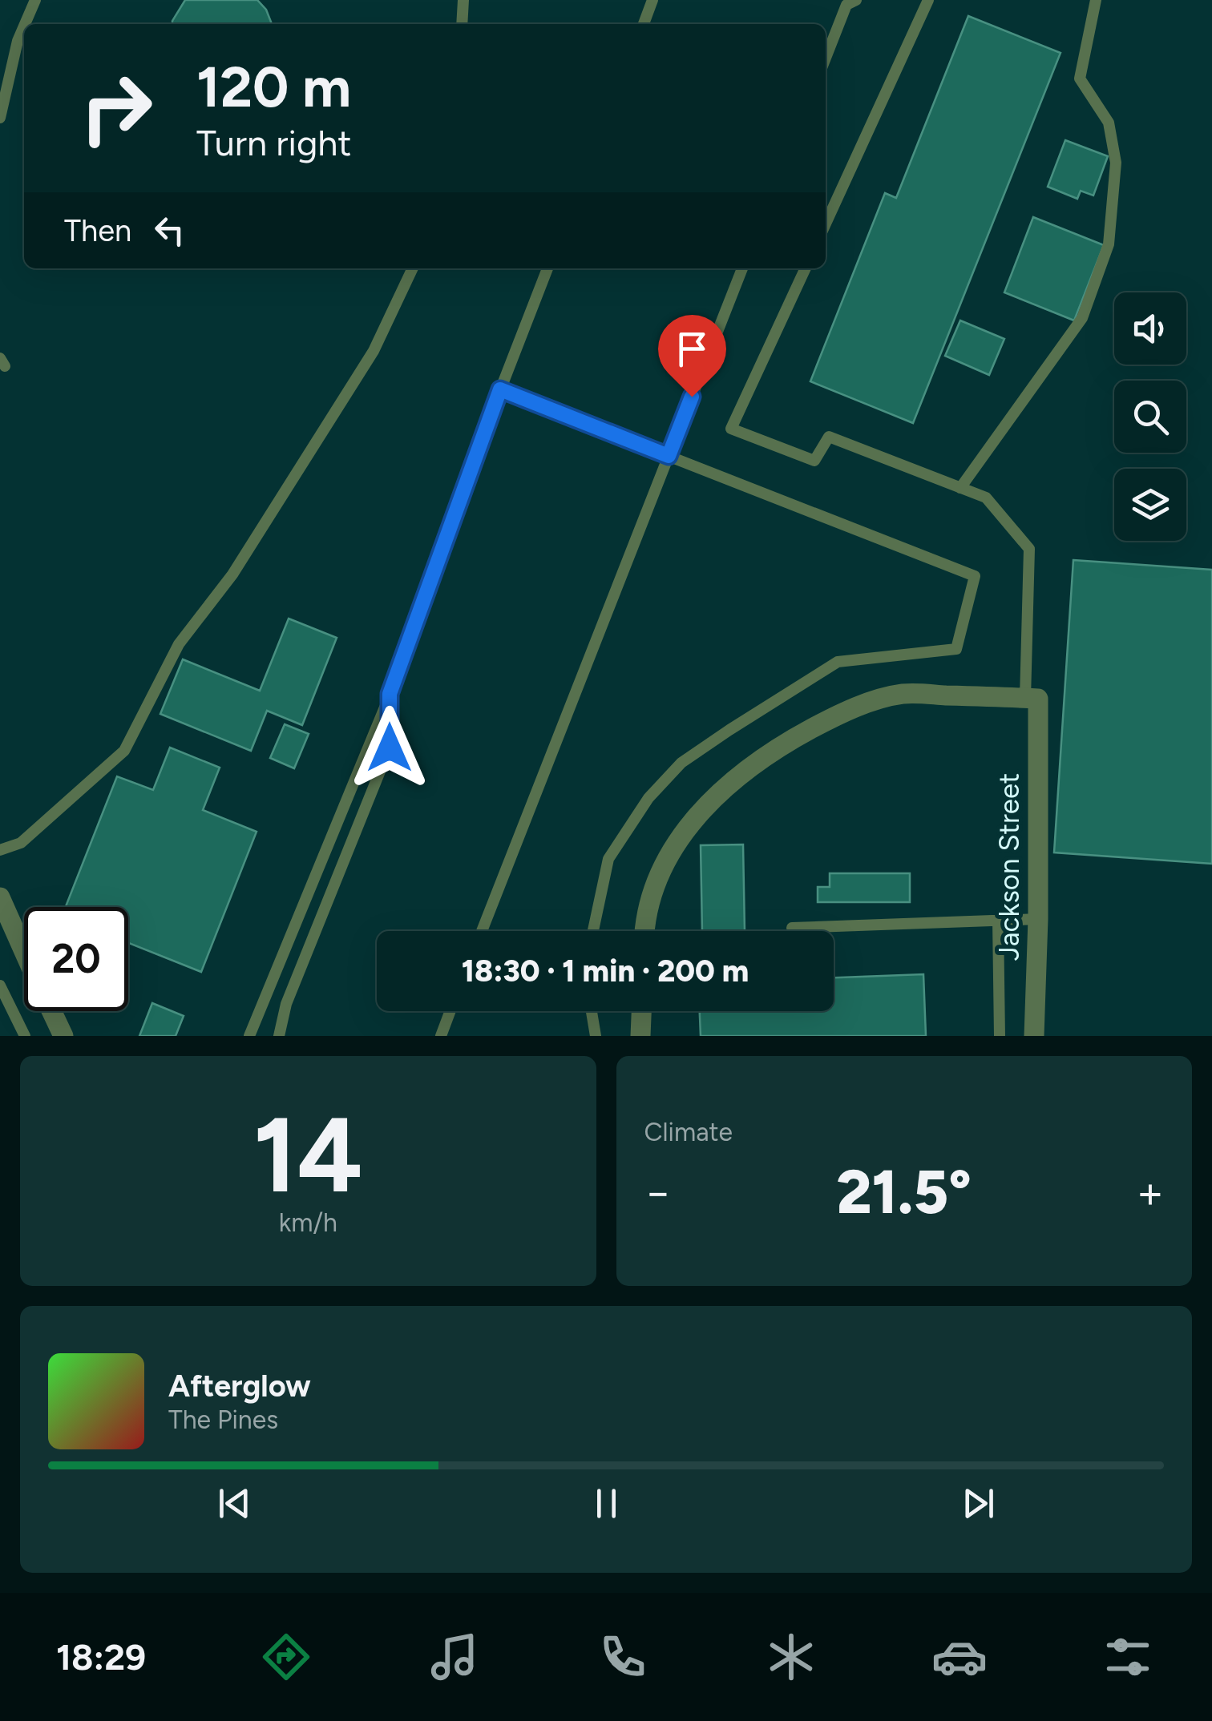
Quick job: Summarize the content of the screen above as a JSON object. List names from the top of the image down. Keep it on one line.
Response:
{"streets":{"street":["Jackson Street"]},"page":{"turn":["120 m","Turn right"],"then":"Then","limit":"20","trip":"18:30 · 1 min · 200 m","tile":[["14","km/h"],"Climate"],"heat":["−","21.5°","+"],"song":["Afterglow","The Pines"],"tabs":"18:29"}}
